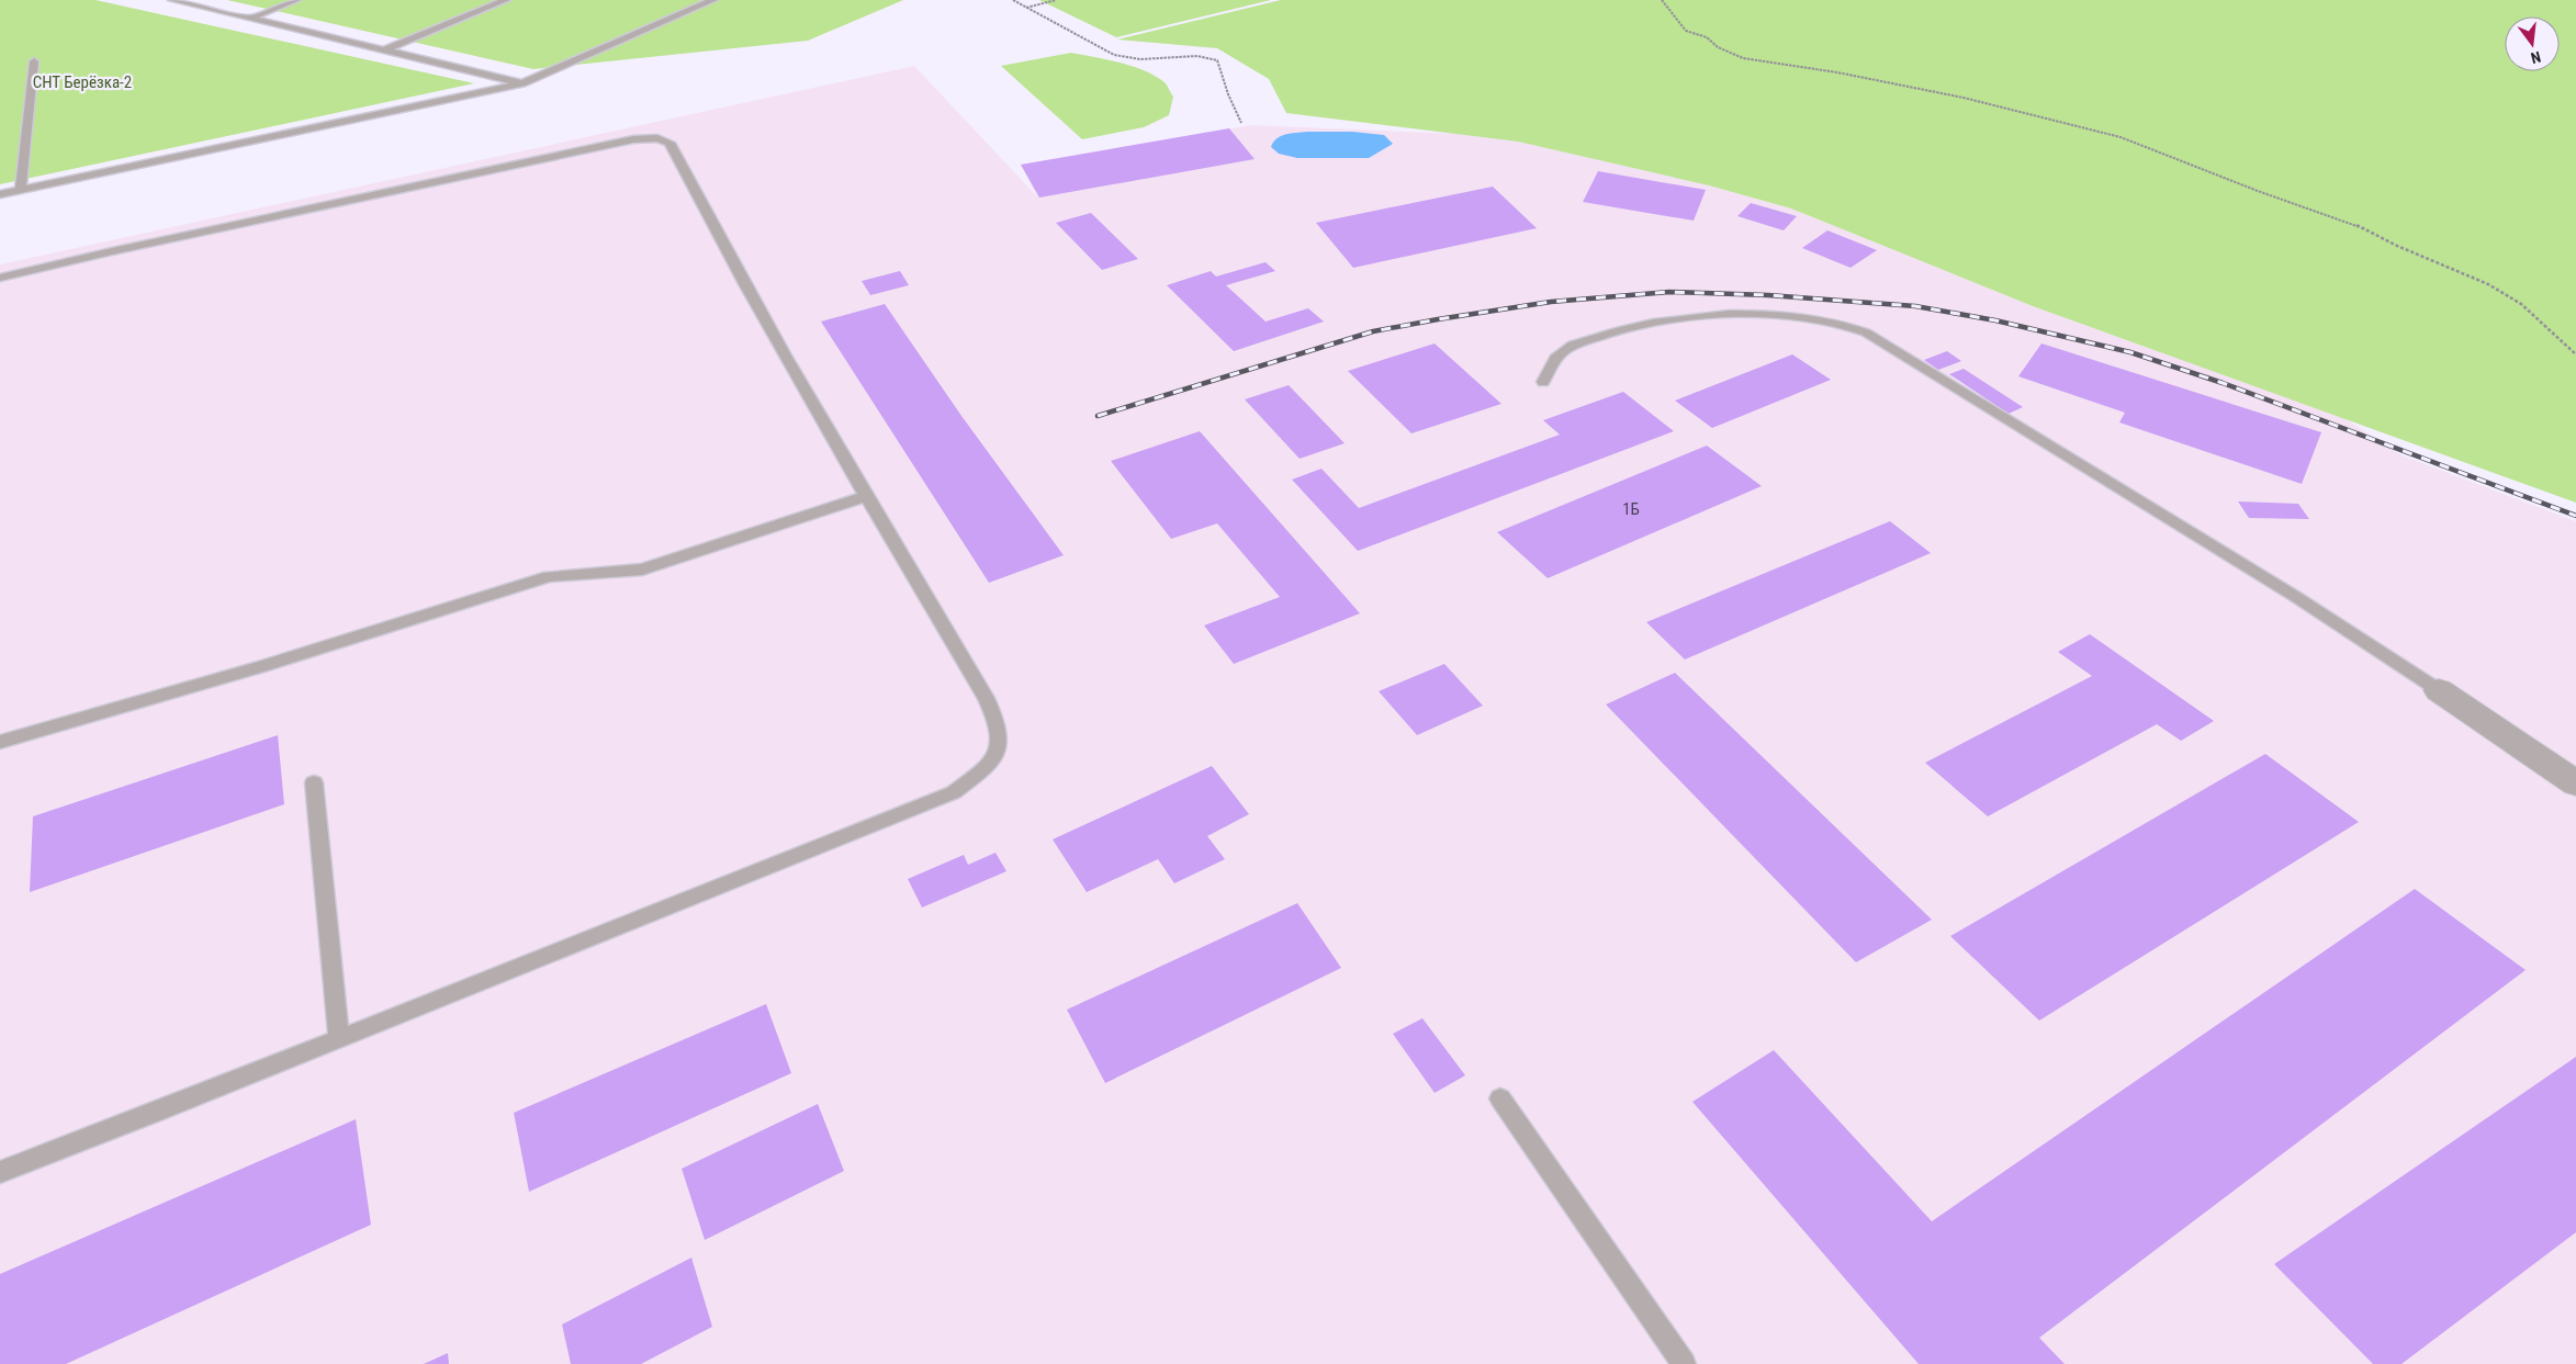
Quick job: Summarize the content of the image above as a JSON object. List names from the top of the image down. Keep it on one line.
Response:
{"parks":["СНТ Берёзка-2"],"house_numbers":["1Б"],"north":"bottom"}
